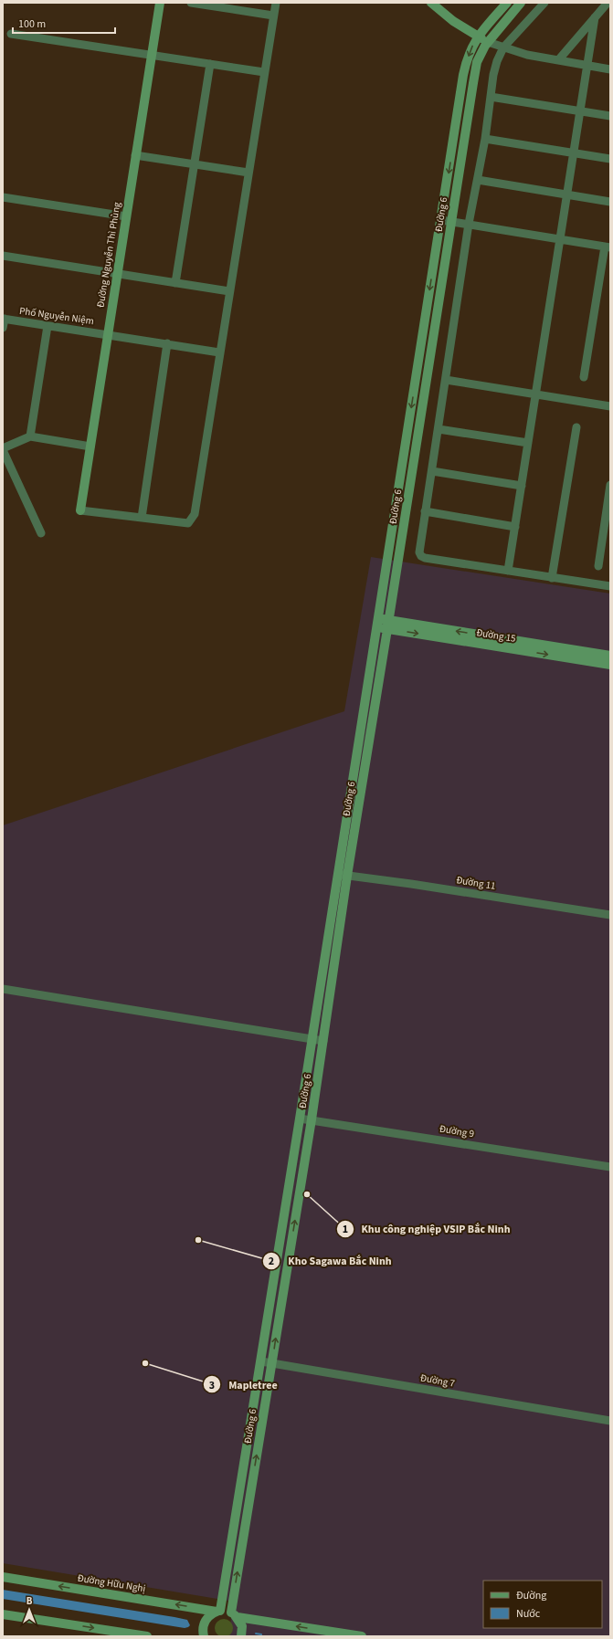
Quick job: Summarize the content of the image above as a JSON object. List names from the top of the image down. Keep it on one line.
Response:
{"streets":{"main road":["Đường 6","Đường Nguyễn Thì Phùng","Đường 15","Đường Hữu Nghị"],"street":["Phố Nguyễn Niệm","Đường 11","Đường 9","Đường 7"]},"crossings":[["Đường 6","Đường 15"],["Đường 6","Đường 11"],["Đường 6","Đường 9"],["Đường 6","Đường 7"],["Đường 6","Đường Hữu Nghị"],["Đường Nguyễn Thì Phùng","Phố Nguyễn Niệm"]],"places":["Khu công nghiệp VSIP Bắc Ninh","Kho Sagawa Bắc Ninh","Mapletree"],"legend":["Đường","Nước"],"scale_bar":"100 m","north":"top"}
